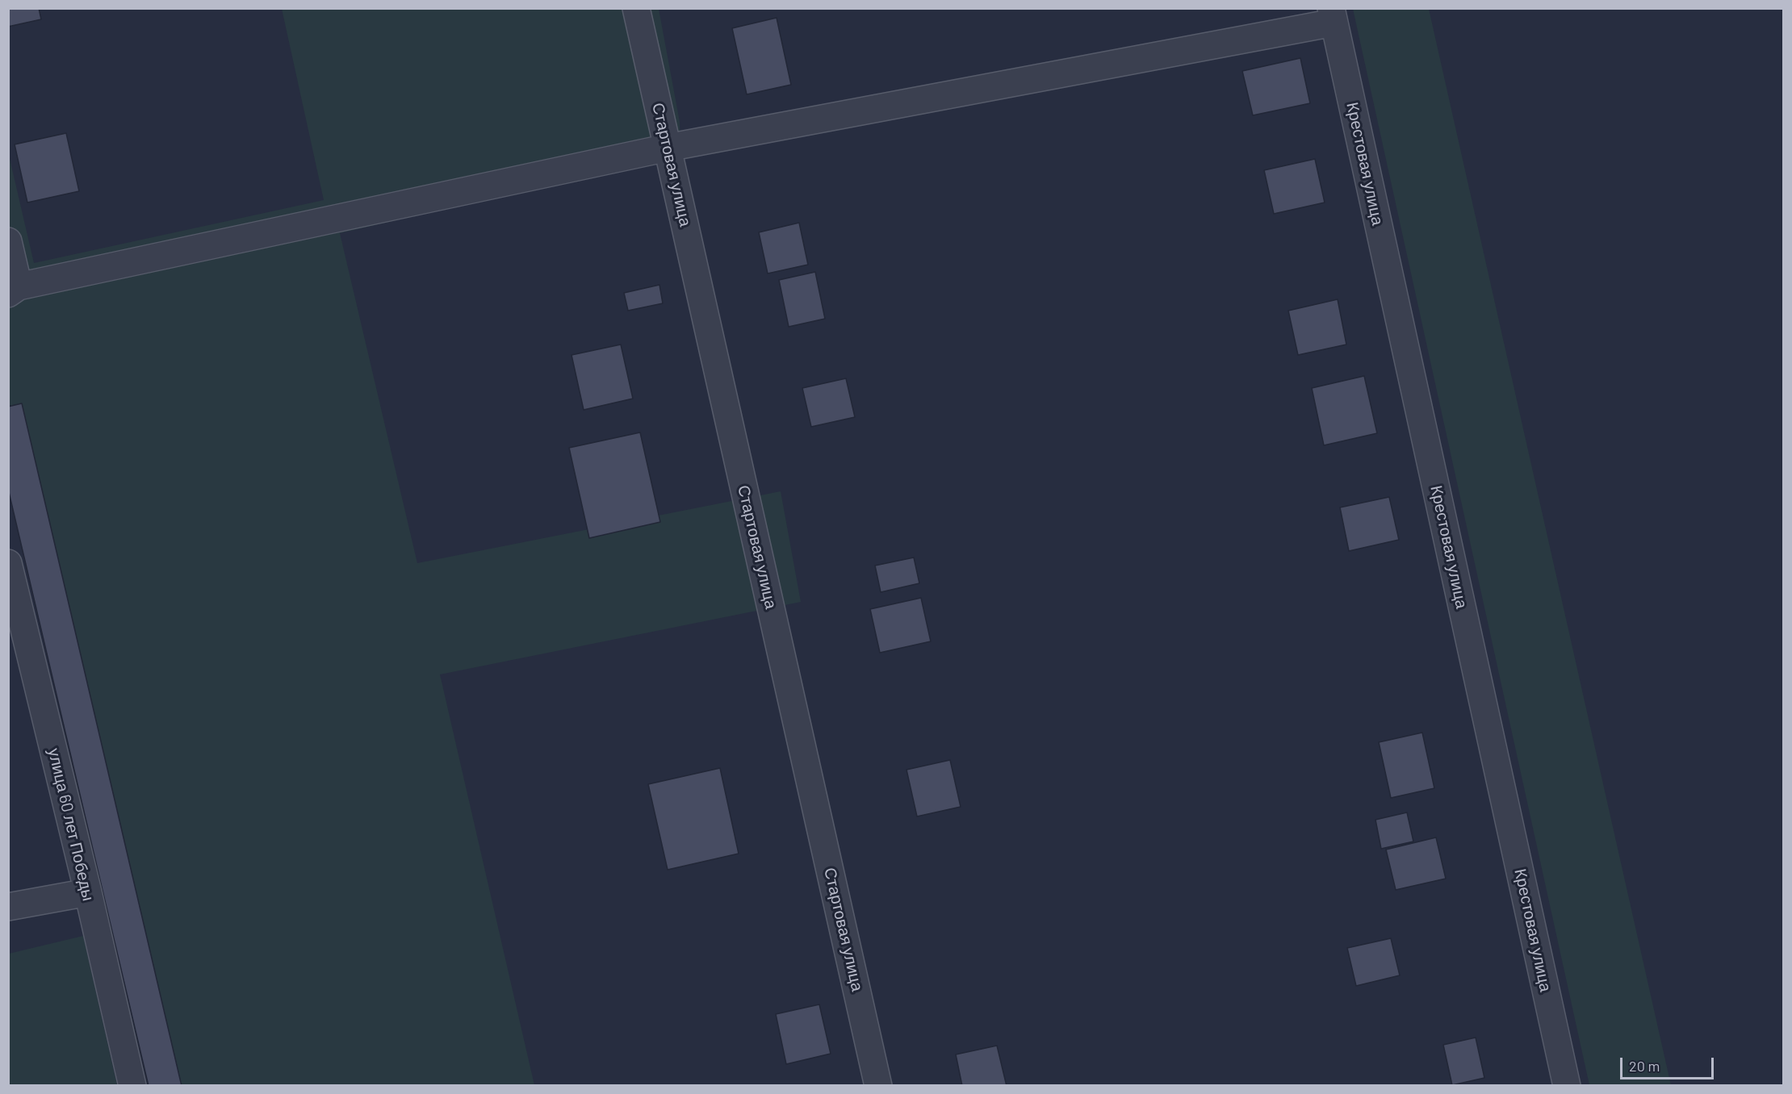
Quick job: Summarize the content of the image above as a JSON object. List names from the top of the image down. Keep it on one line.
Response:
{"streets":{"street":["Крестовая улица","Стартовая улица","улица 60 лет Победы"]},"scale_bar":"20 m"}
